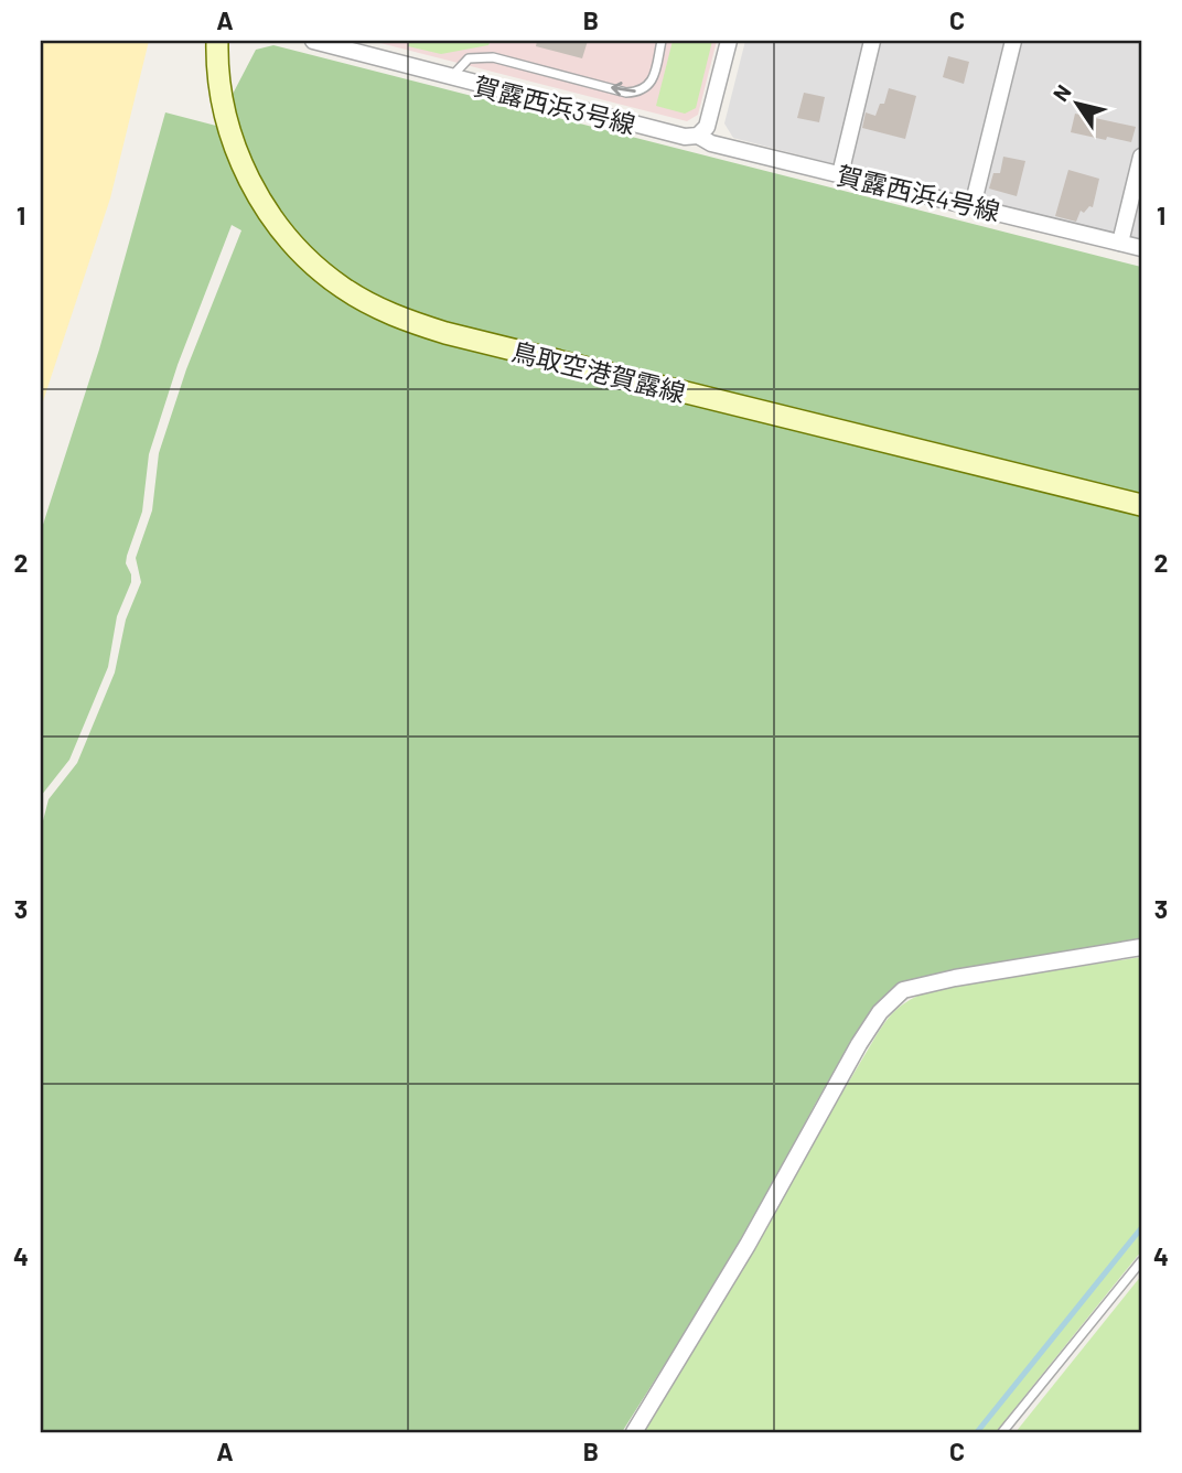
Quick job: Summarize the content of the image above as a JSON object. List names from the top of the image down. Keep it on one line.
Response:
{"streets":{"main road":["鳥取空港賀露線"],"street":["賀露西浜3号線","賀露西浜4号線"]},"crossings":[["賀露西浜3号線","賀露西浜4号線"]],"north":"top left","grid":{"columns":["A","B","C"],"rows":["1","2","3","4"]}}
